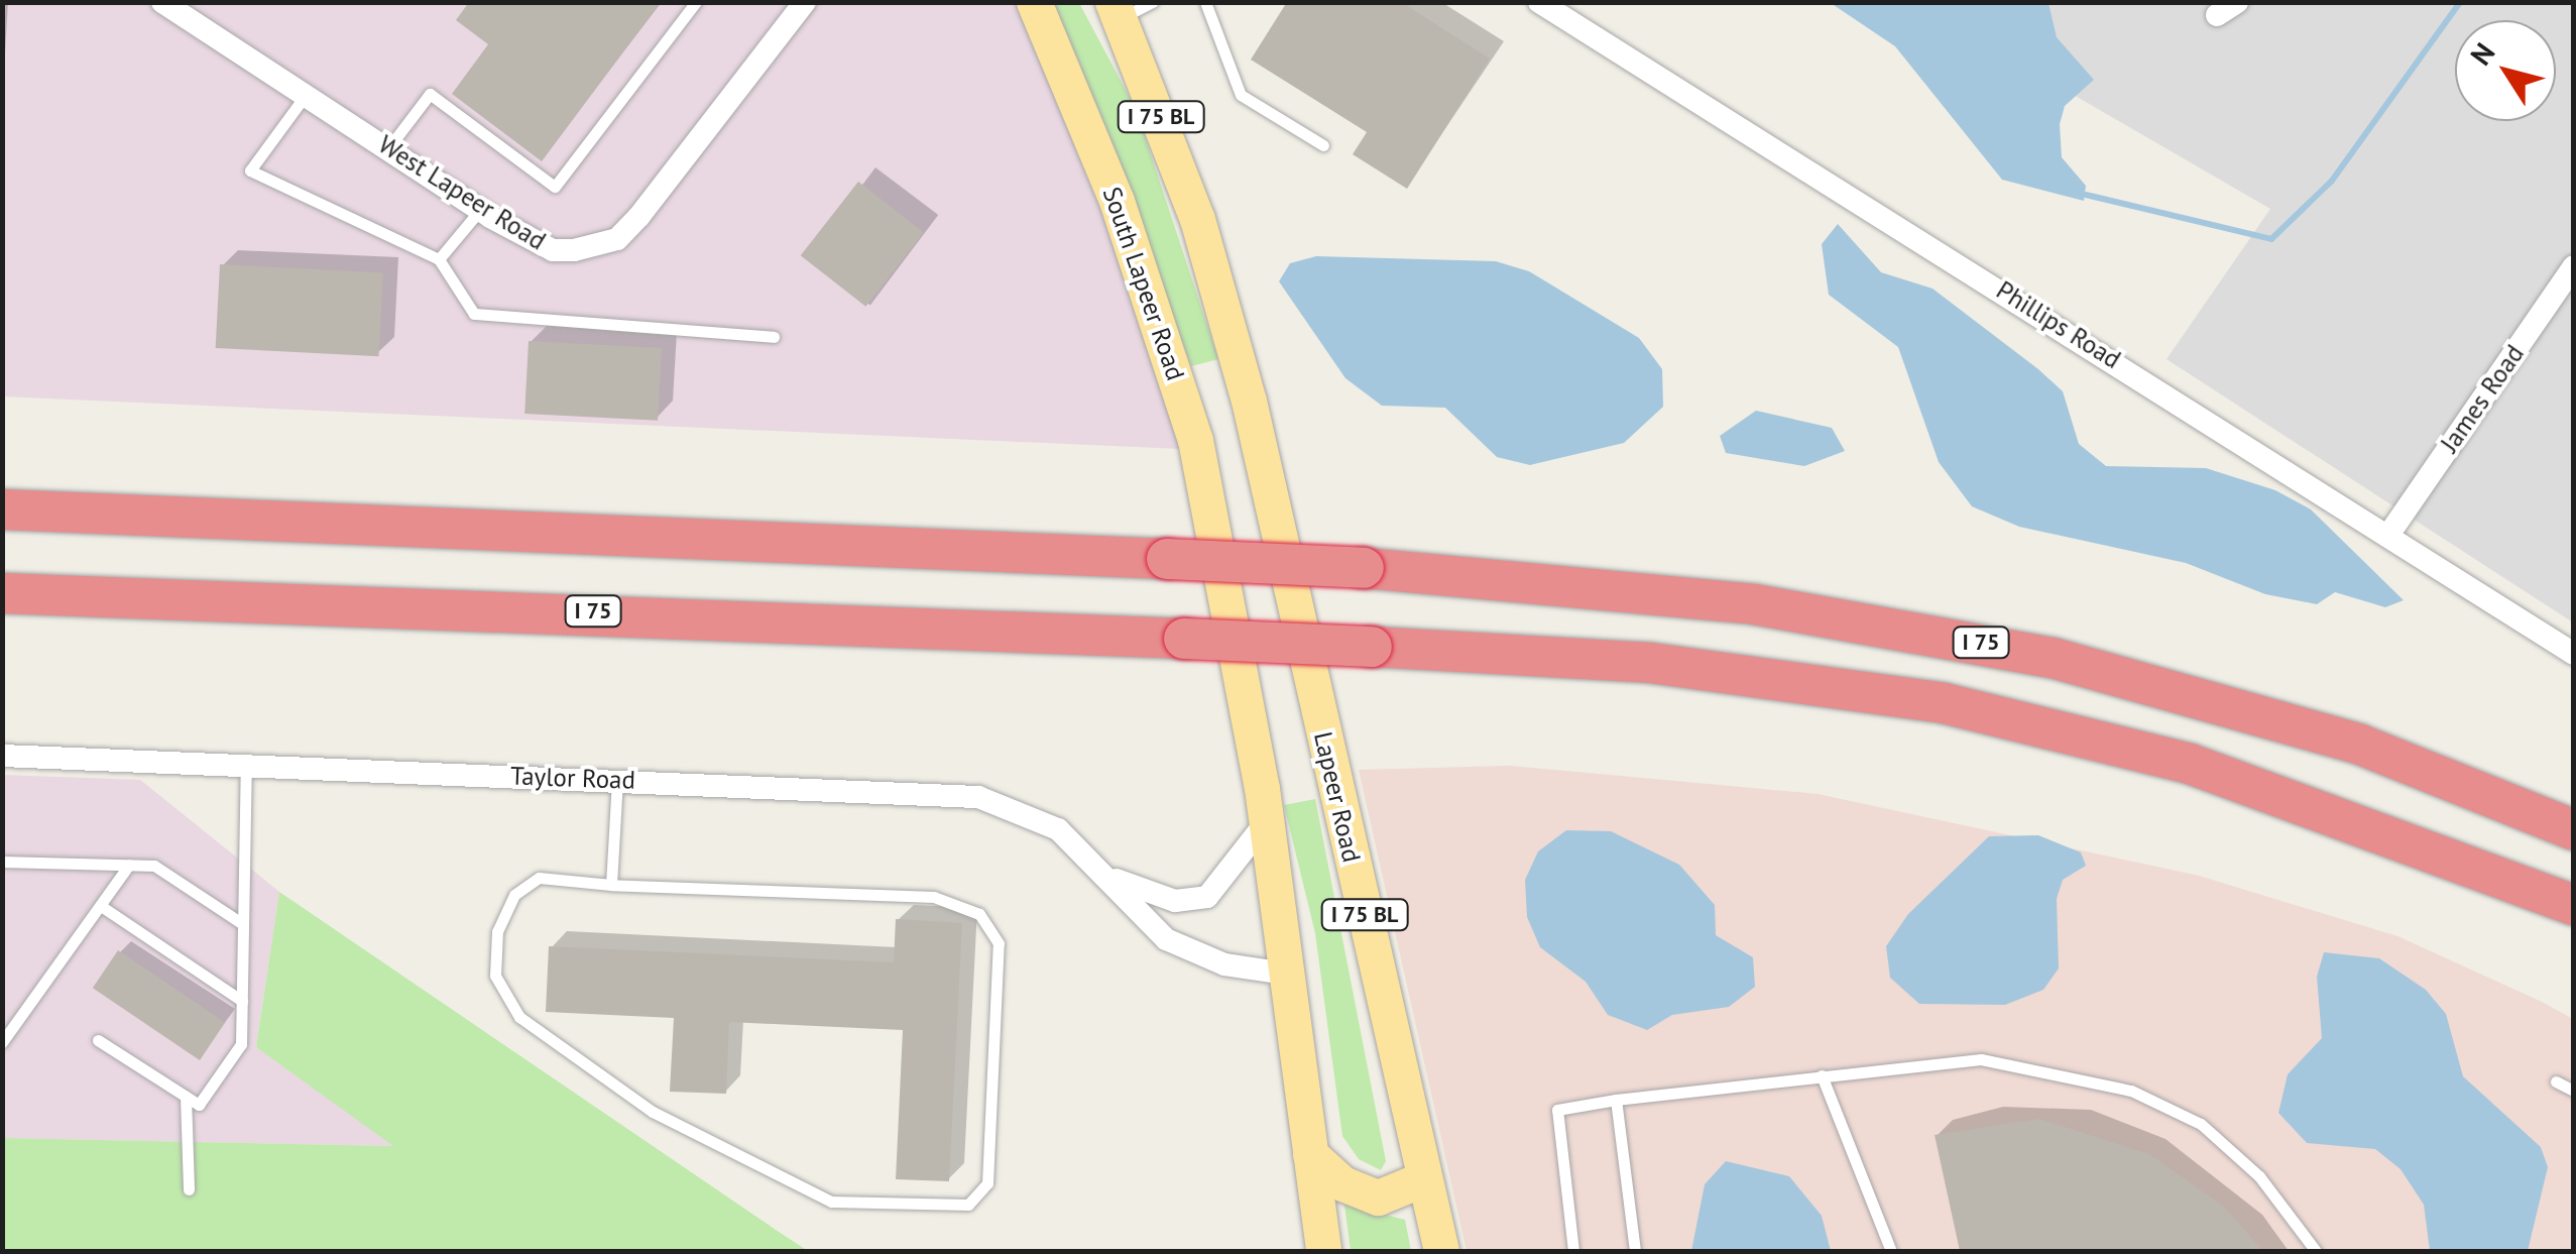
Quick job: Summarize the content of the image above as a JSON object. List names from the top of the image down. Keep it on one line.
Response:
{"streets":{"highway":["I 75"],"main road":["I 75 BL","South Lapeer Road","Lapeer Road"],"street":["West Lapeer Road","Phillips Road","James Road","Taylor Road"]},"crossings":[["I 75 BL","South Lapeer Road"],["I 75 BL","Taylor Road"],["South Lapeer Road","Taylor Road"],["Phillips Road","James Road"]],"north":"top left"}
